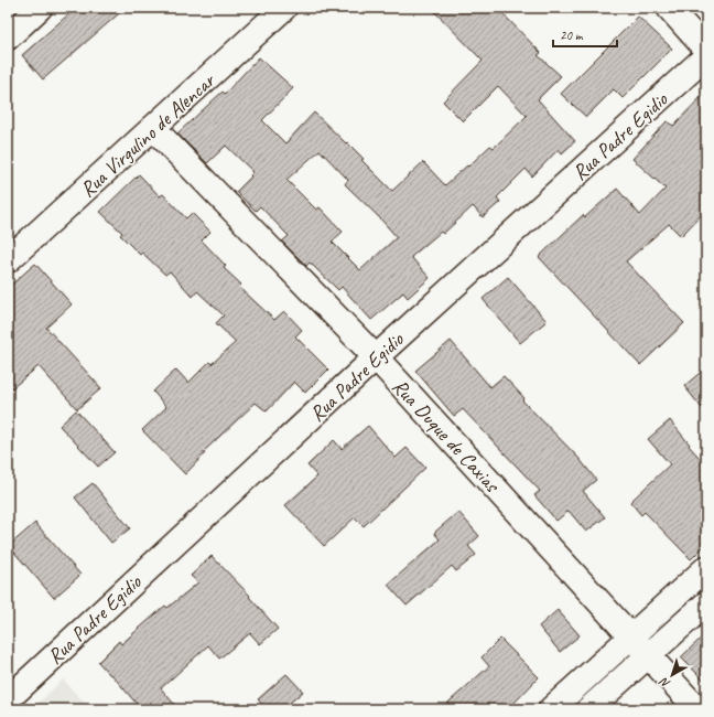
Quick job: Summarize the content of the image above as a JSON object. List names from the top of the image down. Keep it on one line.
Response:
{"streets":{"street":["Rua Virgulino de Alencar","Rua Padre Egidio","Rua Duque de Caxias"]},"crossings":[["Rua Virgulino de Alencar","Rua Duque de Caxias"],["Rua Padre Egidio","Rua Duque de Caxias"]],"scale_bar":"20 m","north":"bottom left"}
